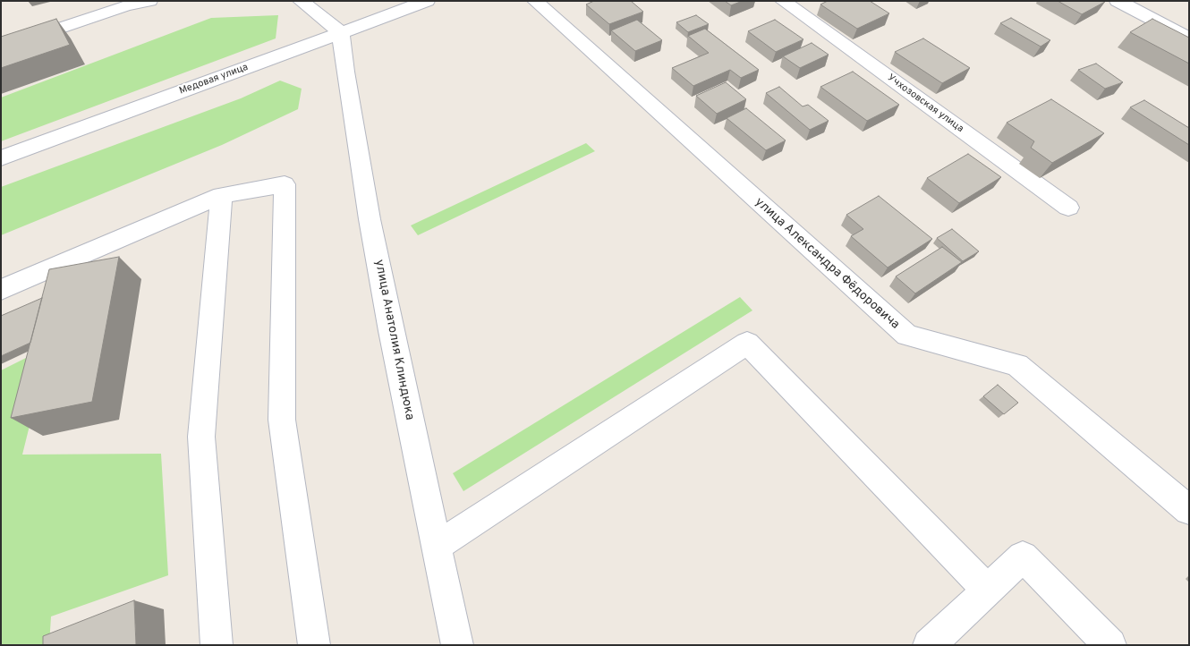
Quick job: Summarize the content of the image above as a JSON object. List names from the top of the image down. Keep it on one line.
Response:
{"streets":{"street":["Медовая улица","Учхозовская улица","улица Александра Фёдоровича","улица Анатолия Клиндюка"]},"crossings":[["Медовая улица","улица Анатолия Клиндюка"]]}
